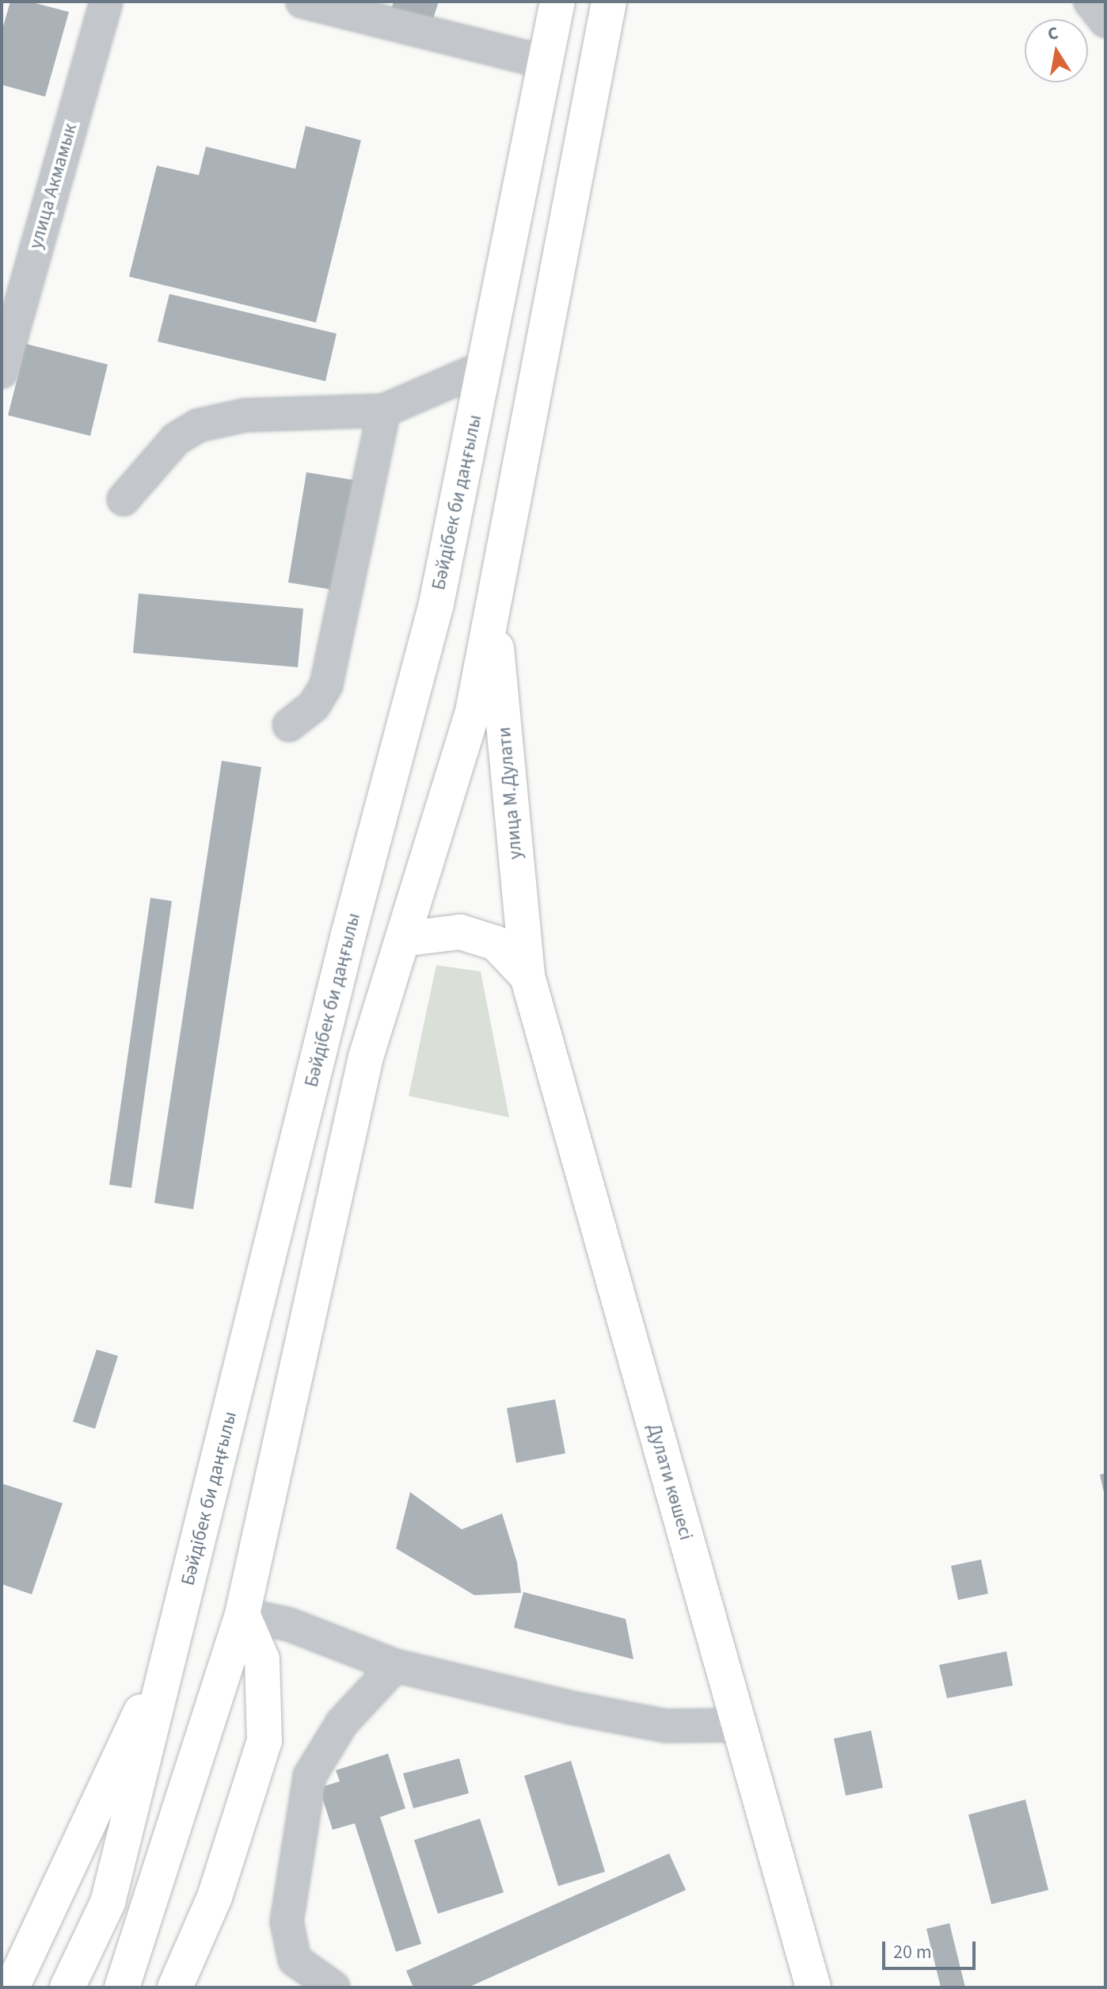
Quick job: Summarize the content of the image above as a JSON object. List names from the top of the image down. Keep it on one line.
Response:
{"streets":{"main road":["Бәйдібек би даңғылы","улица М.Дулати","Дулати көшесі"],"street":["улица Акмамык"]},"crossings":[["улица М.Дулати","Дулати көшесі"]],"scale_bar":"20 m","north":"top"}
